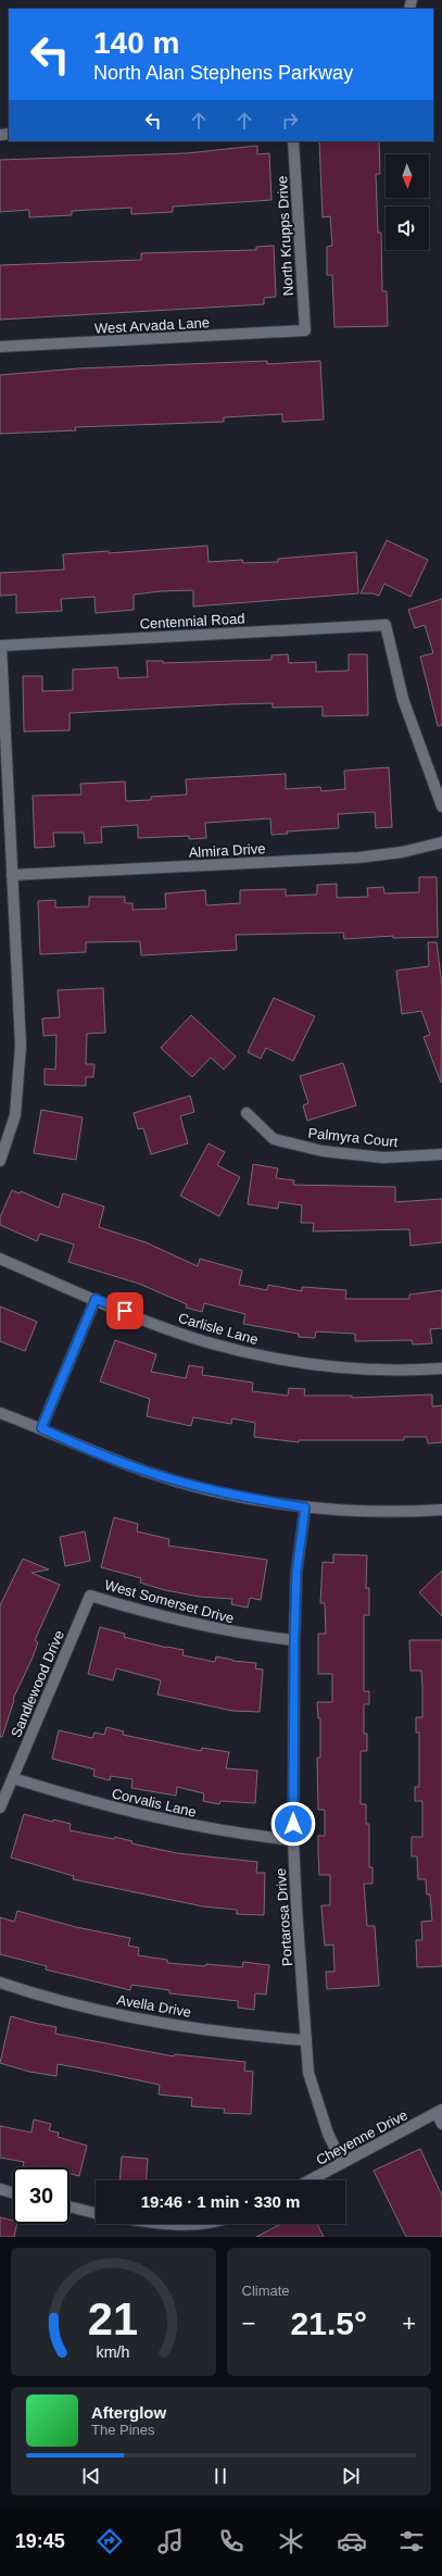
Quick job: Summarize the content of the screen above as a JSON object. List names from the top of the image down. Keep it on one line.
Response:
{"streets":{"street":["North Krupps Drive","West Arvada Lane","Centennial Road","Almira Drive","Palmyra Court","Carlisle Lane","West Somerset Drive","Sandlewood Drive","Corvalis Lane","Portarosa Drive","Avella Drive","Cheyenne Drive"]},"crossings":[["North Krupps Drive","West Arvada Lane"],["West Somerset Drive","Sandlewood Drive"],["West Somerset Drive","Portarosa Drive"],["Sandlewood Drive","Corvalis Lane"],["Corvalis Lane","Portarosa Drive"],["Portarosa Drive","Avella Drive"],["Portarosa Drive","Cheyenne Drive"]],"north":"bottom","page":{"turn":["140 m","North Alan Stephens Parkway"],"limit":"30","trip":"19:46 · 1 min · 330 m","tile":"Climate","heat":["−","21.5°","+"],"song":["Afterglow","The Pines"],"tabs":"19:45","gauge":["21","km/h"]}}
